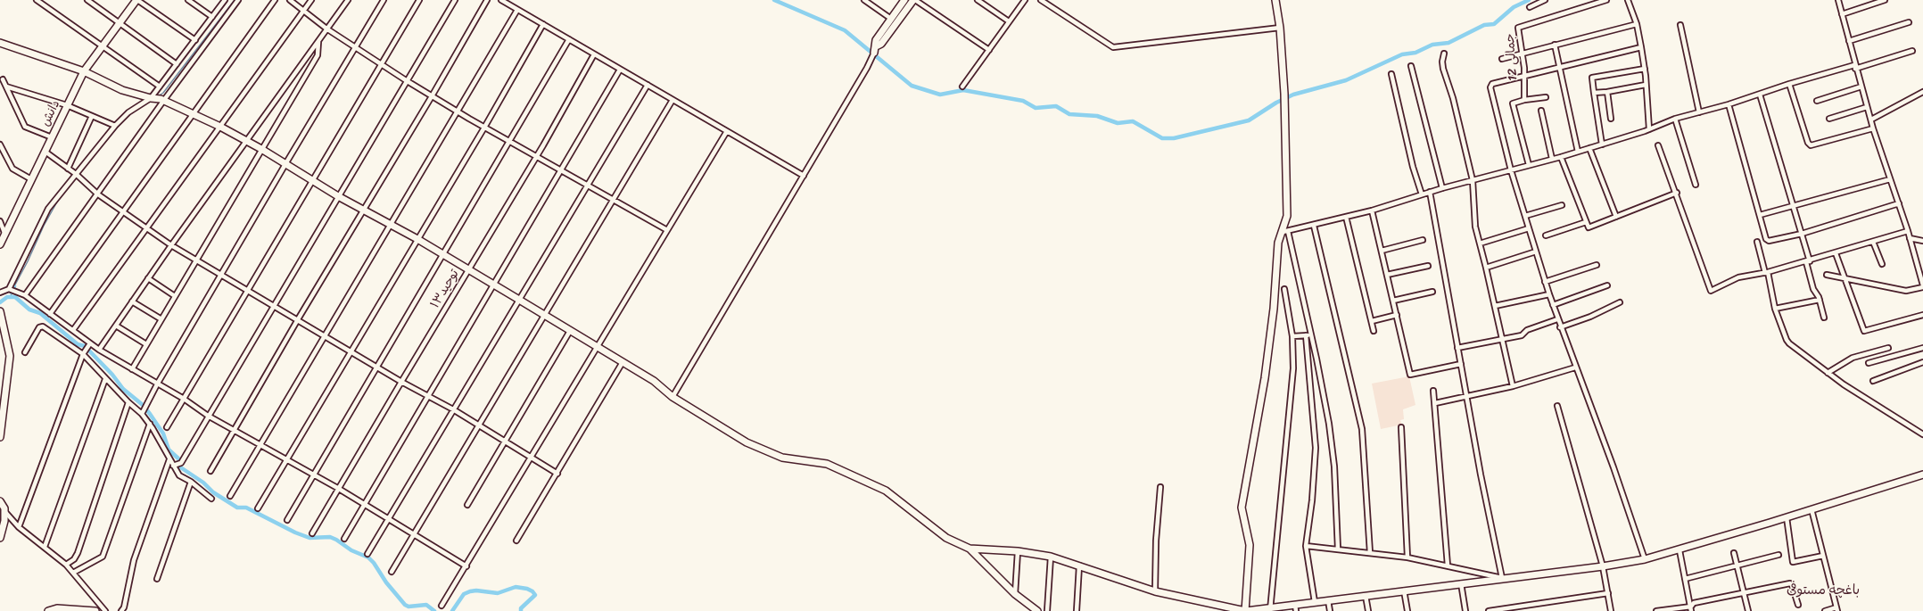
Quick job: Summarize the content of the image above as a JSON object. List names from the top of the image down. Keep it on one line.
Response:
{"streets":{"street":["جمالی 12","دانش","توحید۱۳"]},"districts":["باغچه مستوفی"]}
